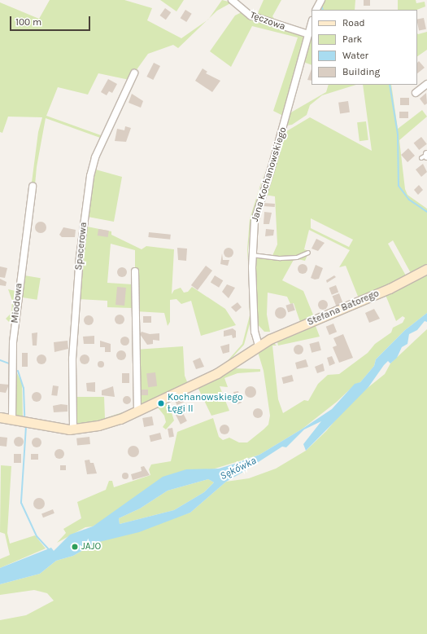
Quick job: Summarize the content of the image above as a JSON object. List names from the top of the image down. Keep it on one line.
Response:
{"streets":{"street":["Tęczowa","Jana Kochanowskiego","Spacerowa","Miodowa","Stefana Batorego"]},"crossings":[["Tęczowa","Jana Kochanowskiego"],["Jana Kochanowskiego","Stefana Batorego"]],"water":["Sękówka"],"places":["Kochanowskiego Łęgi II","JAJO"],"legend":["Road","Park","Water","Building"],"scale_bar":"100 m"}
